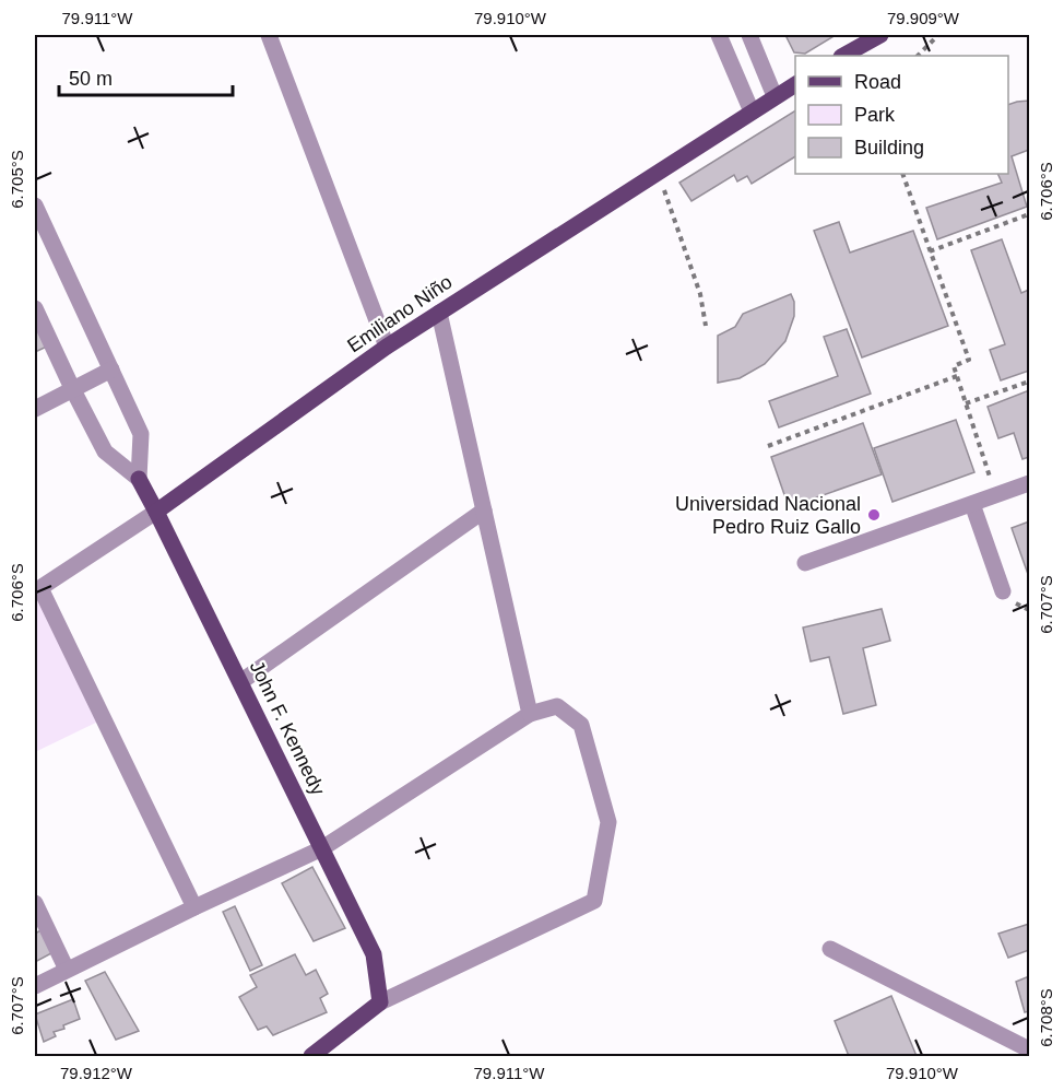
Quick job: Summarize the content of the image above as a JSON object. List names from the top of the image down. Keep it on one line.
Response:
{"streets":{"main road":["Emiliano Niño","John F. Kennedy"]},"crossings":[["Emiliano Niño","John F. Kennedy"]],"places":["Universidad Nacional Pedro Ruiz Gallo"],"legend":["Road","Park","Building"],"scale_bar":"50 m","coordinates":["79.911°W","79.910°W","79.909°W","6.705°S","6.706°S","6.707°S","6.708°S","79.912°W"]}
